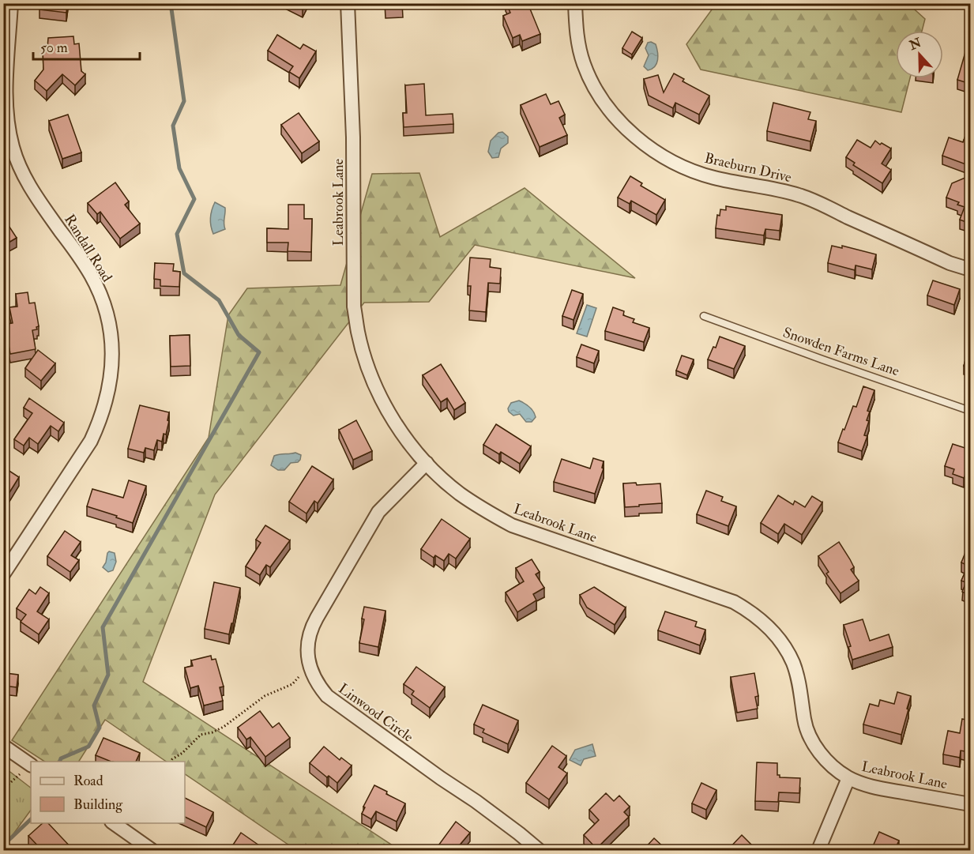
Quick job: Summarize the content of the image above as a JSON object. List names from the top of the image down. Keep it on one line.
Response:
{"streets":{"street":["Braeburn Drive","Leabrook Lane","Randall Road","Linwood Circle"],"lane":["Snowden Farms Lane"]},"crossings":[["Leabrook Lane","Linwood Circle"]],"legend":["Road","Building"],"scale_bar":"50 m","north":"top"}
